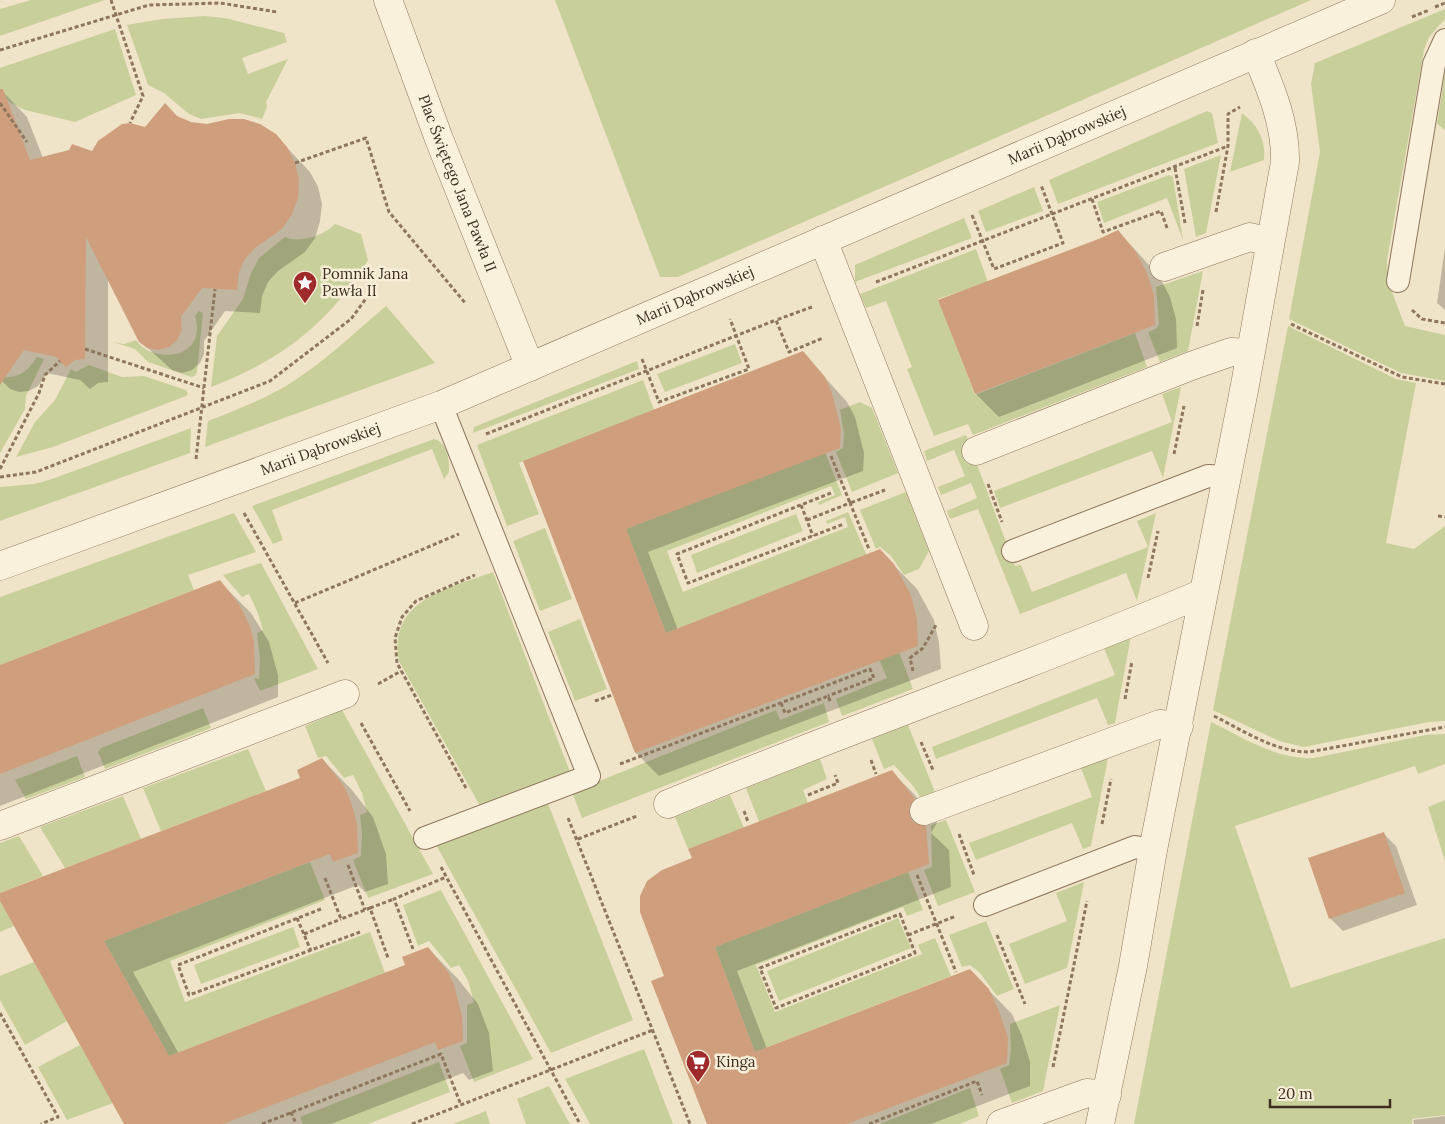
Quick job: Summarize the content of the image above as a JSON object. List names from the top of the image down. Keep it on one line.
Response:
{"streets":{"street":["Marii Dąbrowskiej","Plac Świętego Jana Pawła II"]},"crossings":[["Marii Dąbrowskiej","Plac Świętego Jana Pawła II"]],"places":{"place":["Pomnik Jana Pawła II"],"supermarket":["Kinga"]},"scale_bar":"20 m"}
